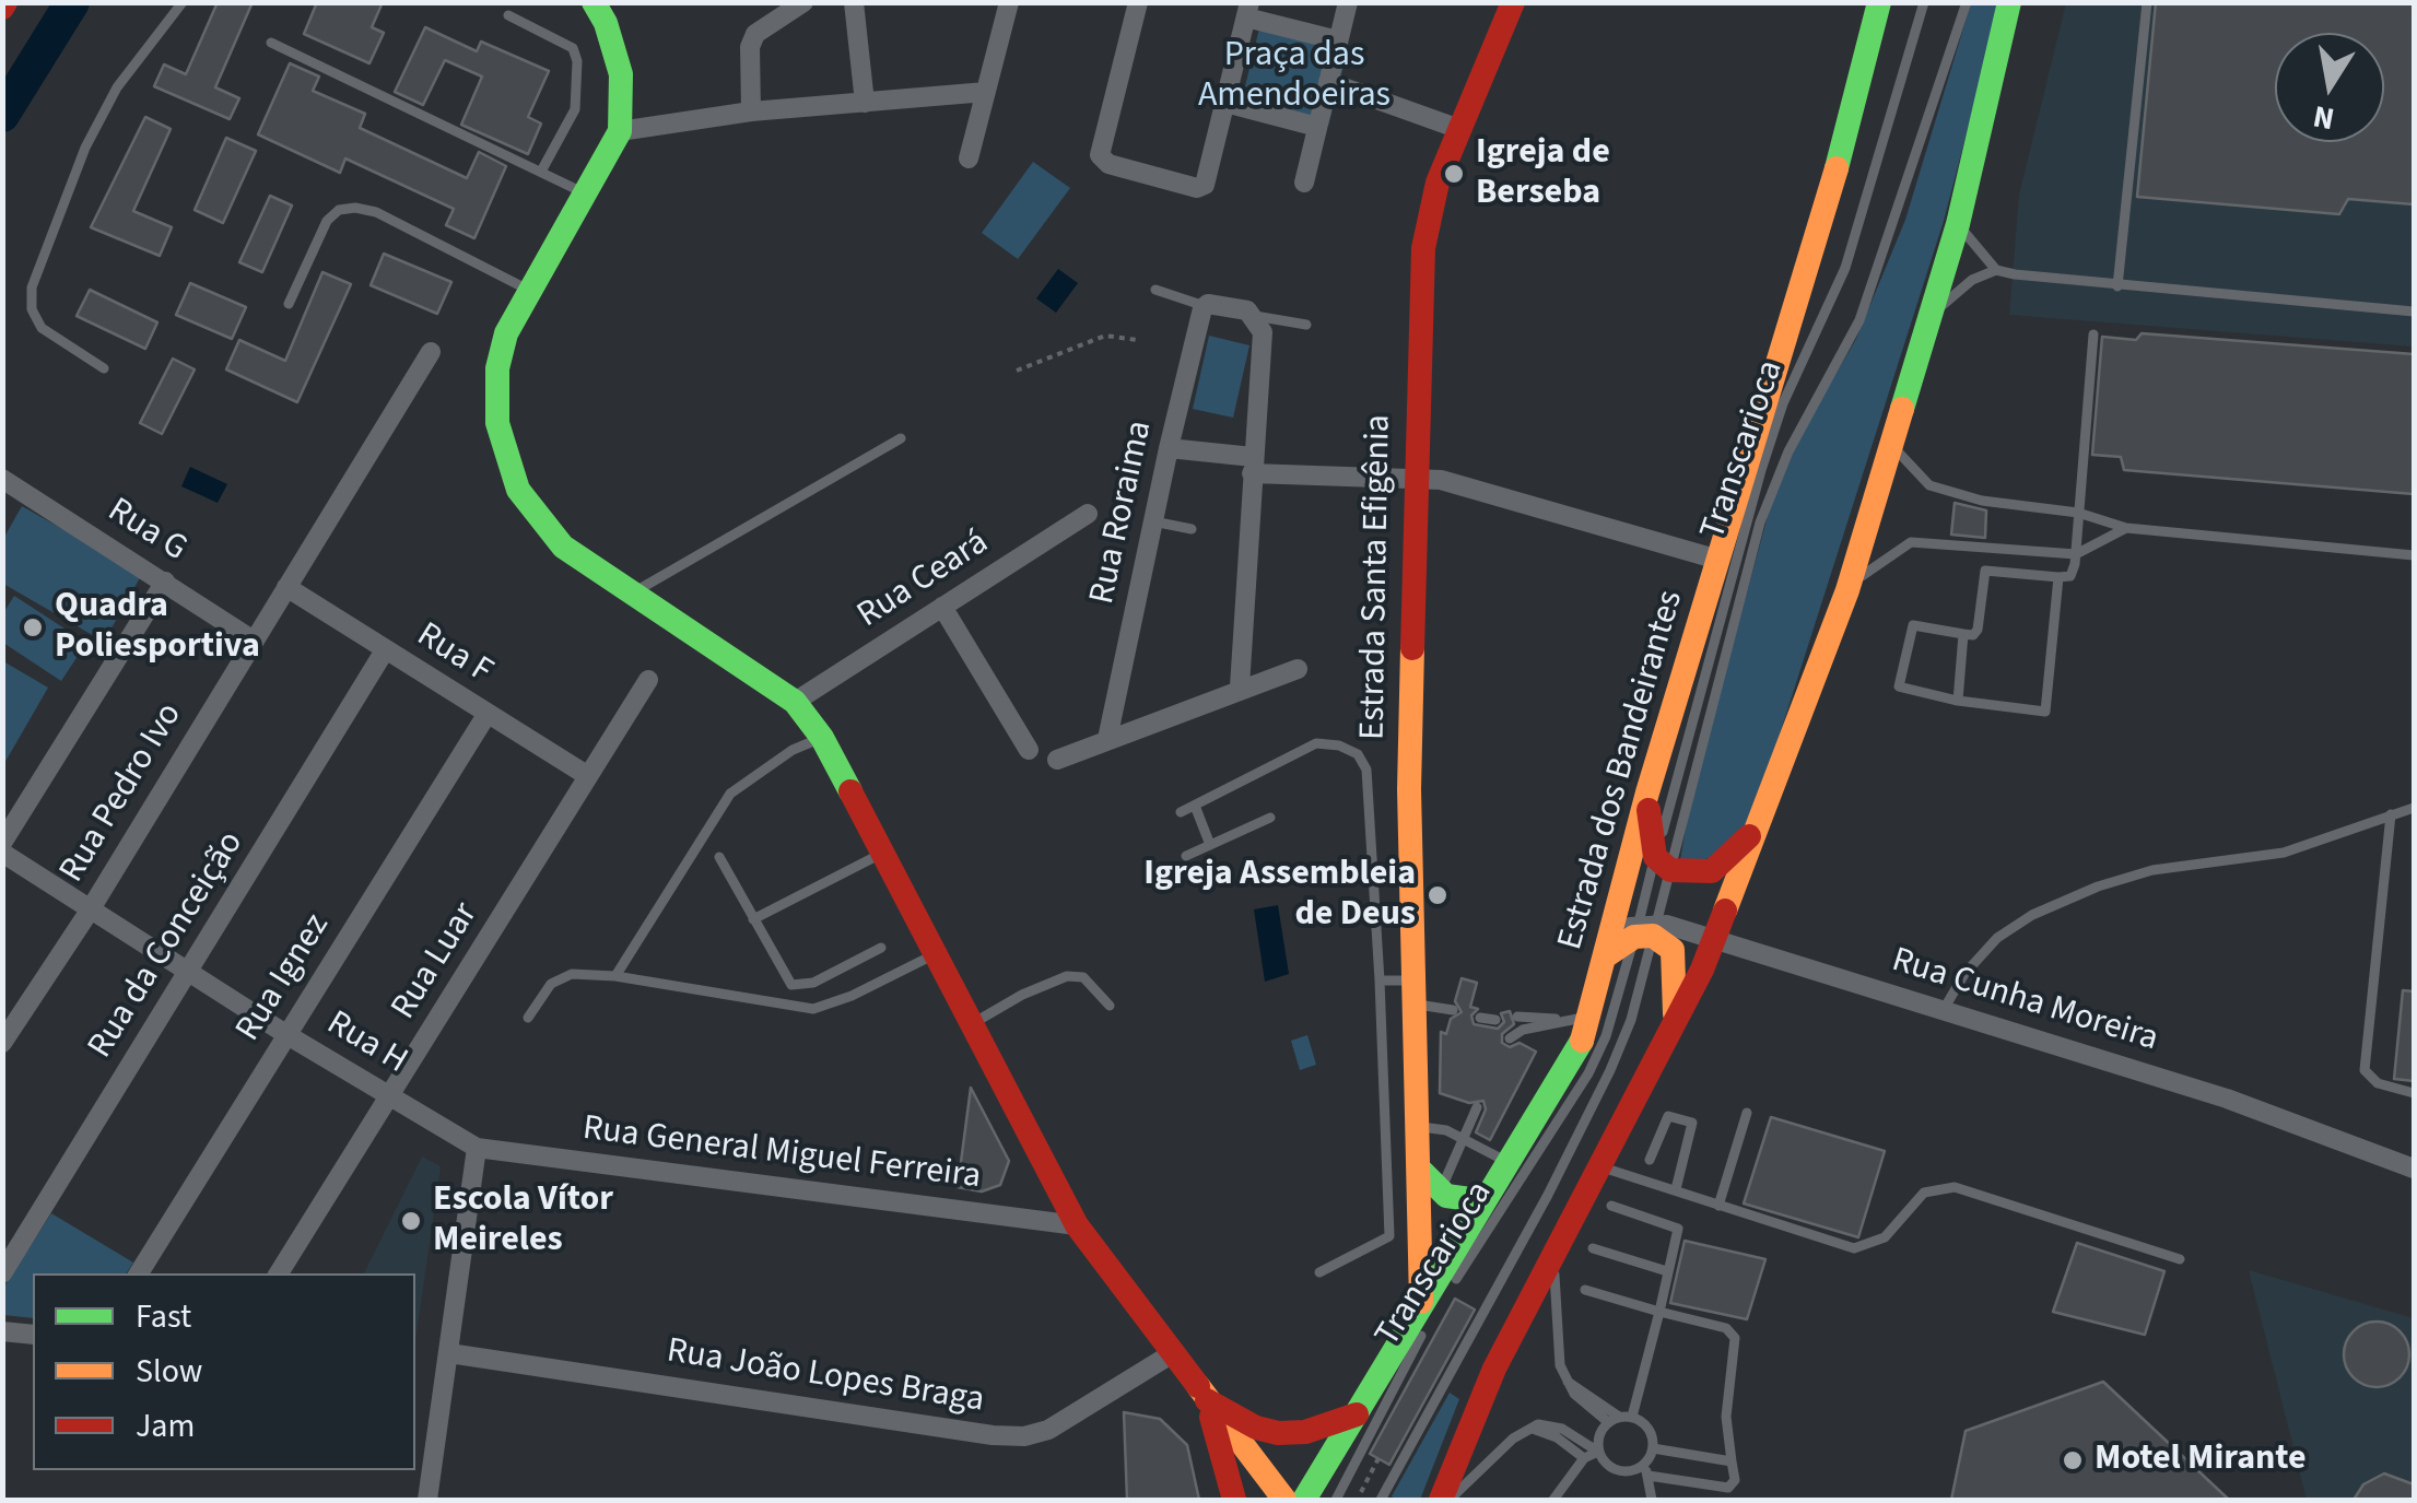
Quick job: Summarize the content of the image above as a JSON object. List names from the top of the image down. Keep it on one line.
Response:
{"streets":{"main road":["Estrada Santa Efigênia","Estrada dos Bandeirantes"],"street":["Rua Roraima","Rua G","Rua Ceará","Rua F","Rua Pedro Ivo","Rua da Conceição","Rua Luar","Rua Ignez","Rua Cunha Moreira","Rua H","Rua General Miguel Ferreira","Rua João Lopes Braga"],"lane":["Transcarioca"]},"crossings":[["Transcarioca","Estrada Santa Efigênia"],["Transcarioca","Estrada dos Bandeirantes"],["Transcarioca","Rua Cunha Moreira"],["Rua G","Rua Pedro Ivo"],["Estrada Santa Efigênia","Estrada dos Bandeirantes"],["Rua F","Rua Pedro Ivo"],["Rua F","Rua da Conceição"],["Rua F","Rua Luar"],["Rua F","Rua Ignez"],["Estrada dos Bandeirantes","Rua Cunha Moreira"],["Rua Pedro Ivo","Rua H"],["Rua da Conceição","Rua H"],["Rua Luar","Rua H"],["Rua Ignez","Rua H"],["Rua H","Rua General Miguel Ferreira"]],"parks":["Praça das Amendoeiras"],"places":["Igreja de Berseba","Quadra Poliesportiva","Igreja Assembleia de Deus","Escola Vítor Meireles","Motel Mirante"],"legend":["Fast","Slow","Jam"],"north":"bottom"}
